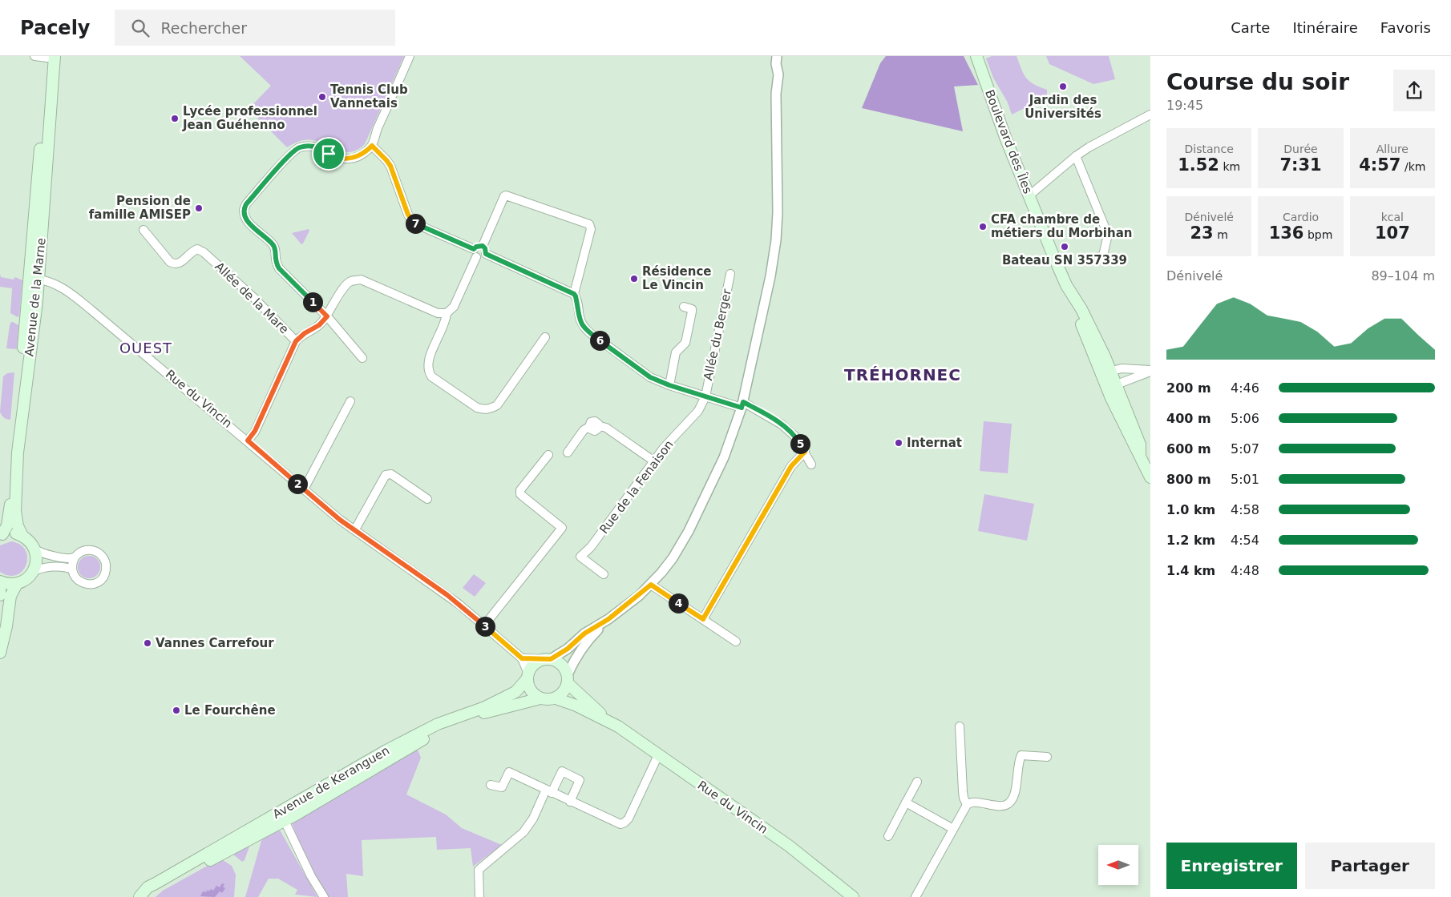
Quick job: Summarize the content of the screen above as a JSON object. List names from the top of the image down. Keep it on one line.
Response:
{"streets":{"main road":["Boulevard des Îles","Avenue de la Marne","Rue du Vincin","Avenue de Keranguen"],"street":["Allée de la Mare","Allée du Berger","Rue de la Fenaison"]},"crossings":[["Avenue de la Marne","Rue du Vincin"],["Allée de la Mare","Rue du Vincin"],["Allée du Berger","Rue de la Fenaison"],["Rue du Vincin","Avenue de Keranguen"]],"districts":["OUEST","TRÉHORNEC"],"places":["Jardin des Universités","Tennis Club Vannetais","Lycée professionnel Jean Guéhenno","Pension de famille AMISEP","CFA chambre de métiers du Morbihan","Bateau SN 357339","Résidence Le Vincin","Internat","Vannes Carrefour","Le Fourchêne"],"north":"left","page":{"header":"Pacely","search":"Rechercher","nav":["Carte","Itinéraire","Favoris"],"heading":["Course du soir","19:45"],"stats":[["Distance","1.52 km"],["Durée","7:31"],["Allure","4:57 /km"],["Dénivelé","23 m"],["Cardio","136 bpm"],["kcal","107"]],"pins":["7","1","6","5","2","4","3"],"chart":["Dénivelé","89–104 m"],"list":[{"name":"200 m","note":"4:46"},{"name":"400 m","note":"5:06"},{"name":"600 m","note":"5:07"},{"name":"800 m","note":"5:01"},{"name":"1.0 km","note":"4:58"},{"name":"1.2 km","note":"4:54"},{"name":"1.4 km","note":"4:48"}],"buttons":["Enregistrer","Partager"]}}
